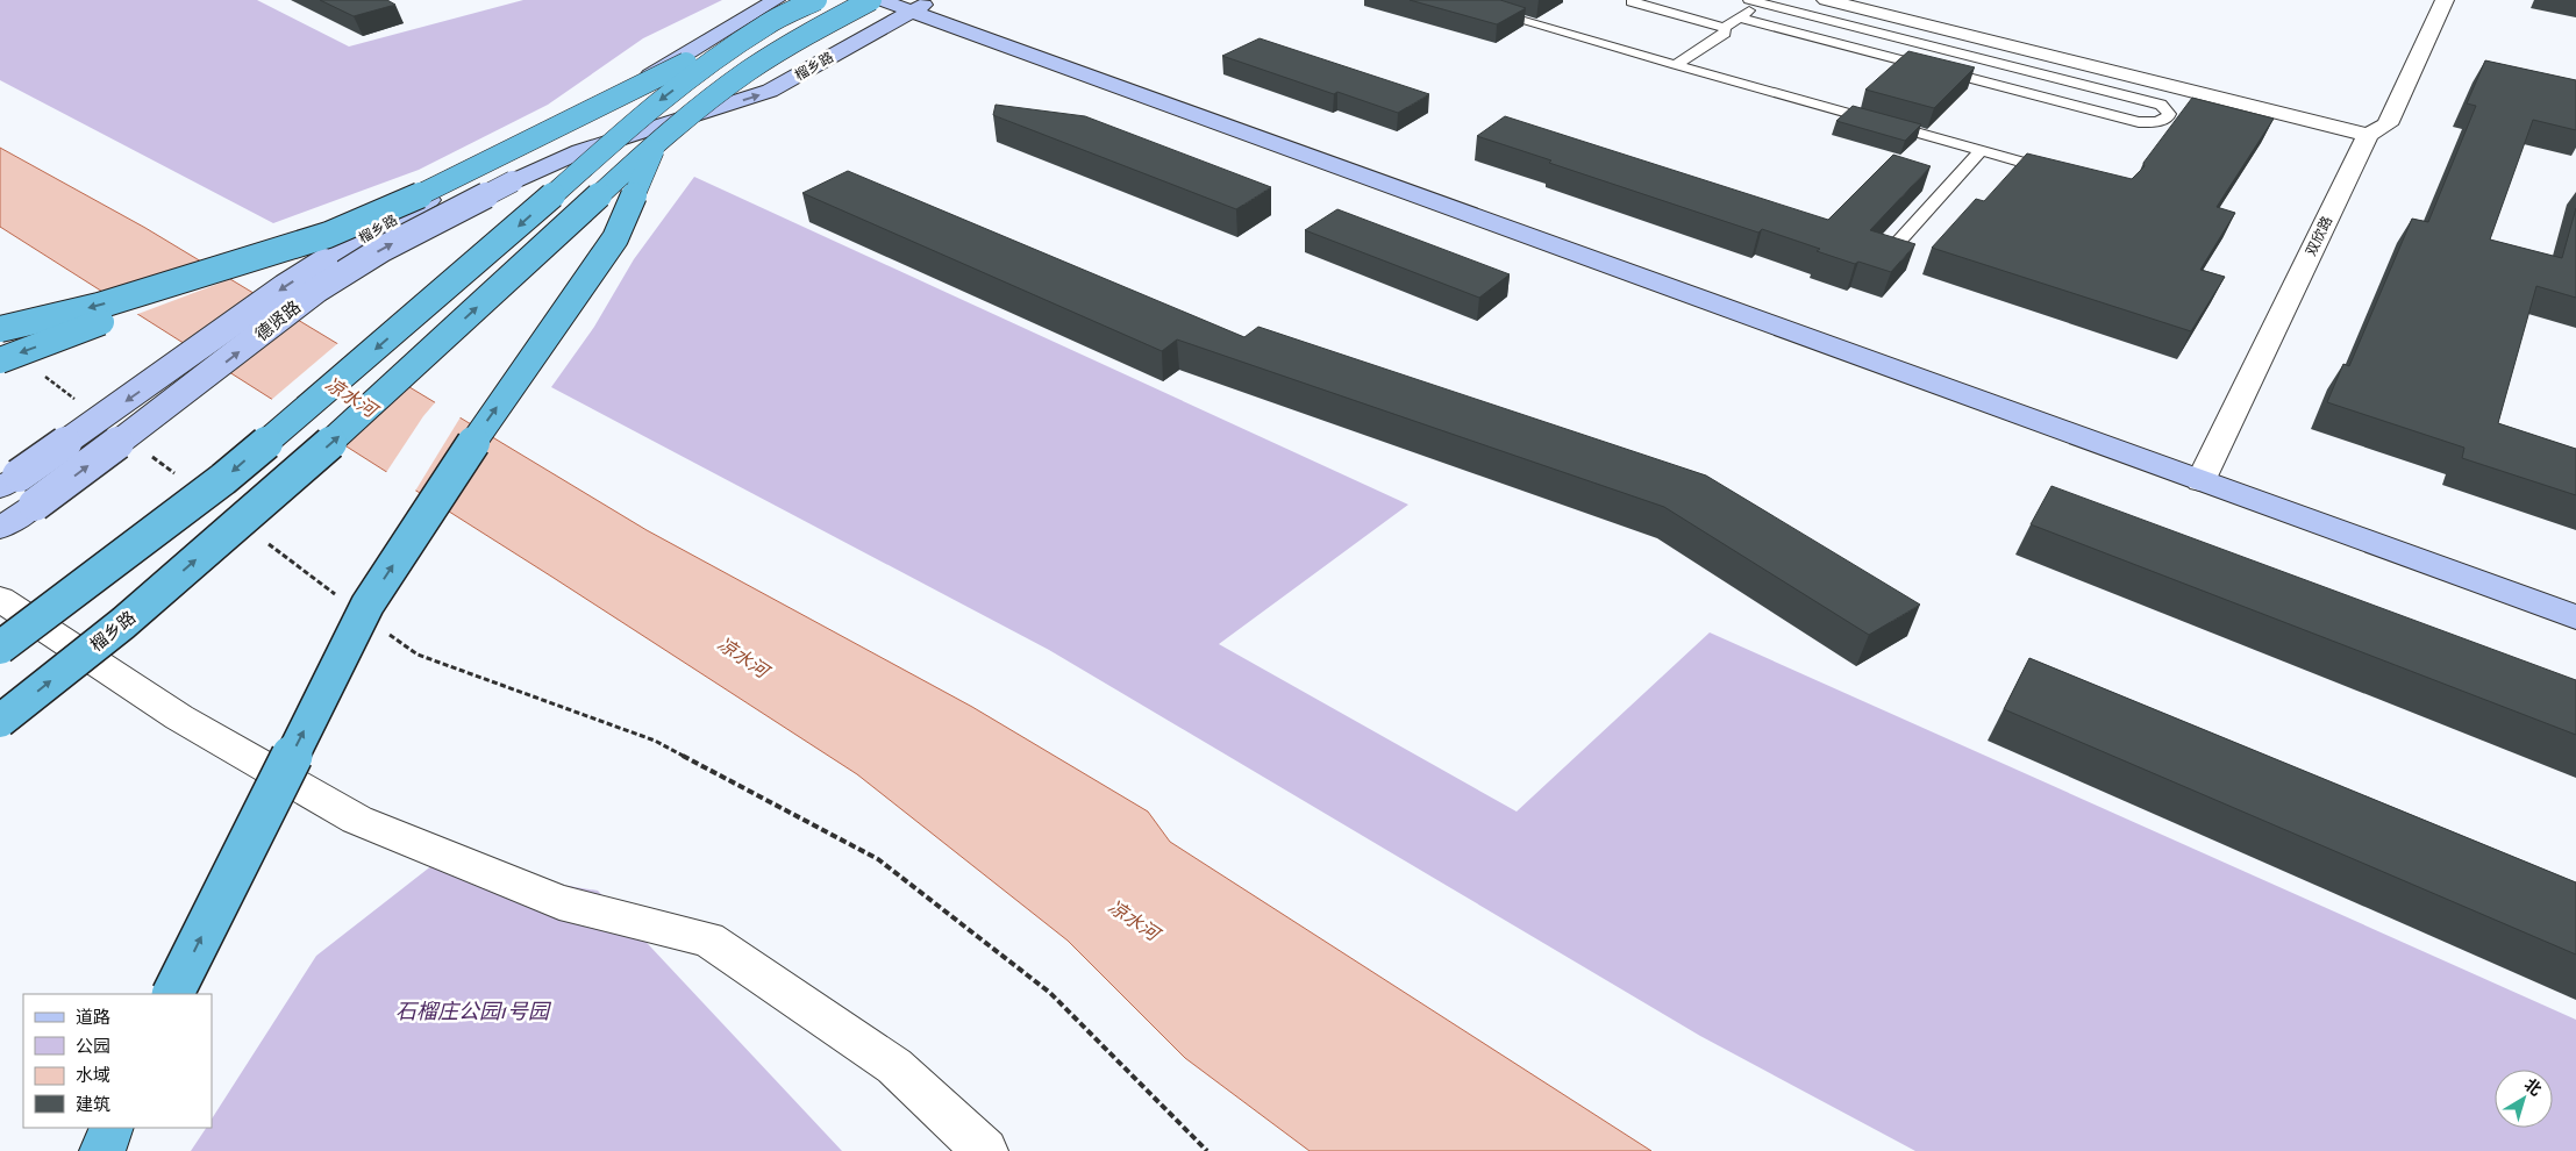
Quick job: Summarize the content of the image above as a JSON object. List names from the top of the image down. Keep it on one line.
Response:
{"streets":{"highway":["榴乡路"],"street":["双欣路","德贤路"]},"crossings":[["榴乡路","德贤路"]],"one_way":["德贤路"],"water":["凉水河"],"parks":["石榴庄公园1号园"],"legend":["道路","公园","水域","建筑"],"north":"top right"}
